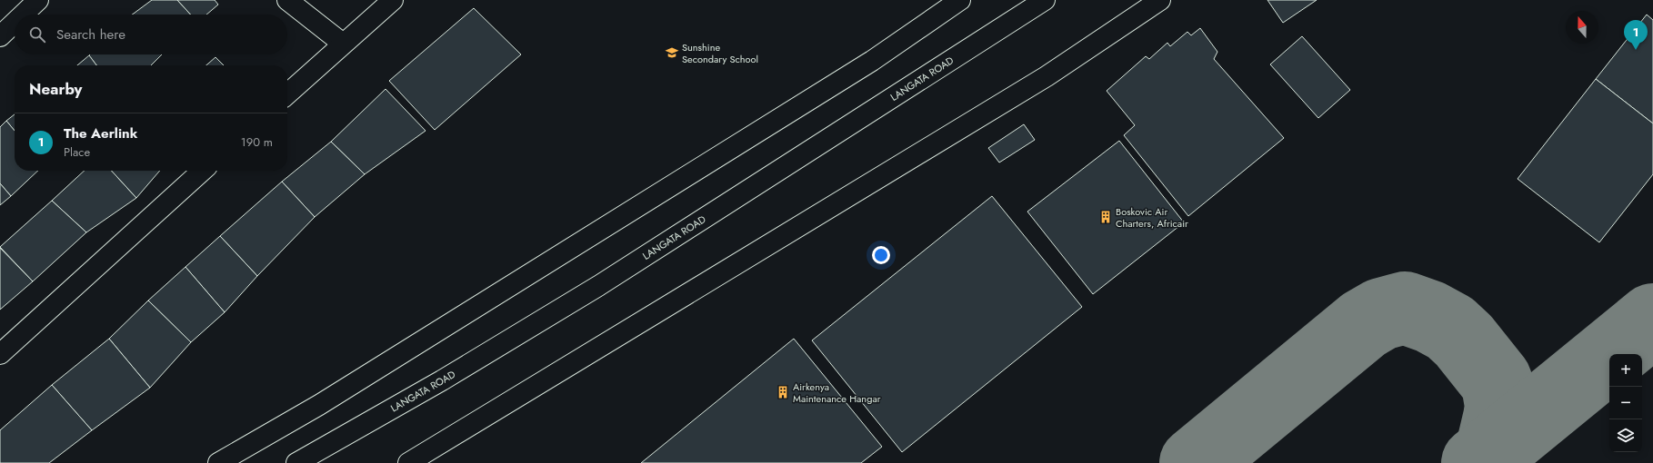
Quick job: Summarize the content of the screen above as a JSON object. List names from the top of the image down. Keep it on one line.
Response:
{"streets":{"main road":["LANGATA ROAD"]},"places":{"school or university":["Sunshine Secondary School"],"building":["Boskovic Air Charters, Africair","Airkenya Maintenance Hangar"]},"north":"top","page":{"search":"Search here","pins":"1","heading":"Nearby","list":[{"mark":"1","name":"The Aerlink","note":"Place","value":"190 m"}],"map_buttons":["+","−"]}}
